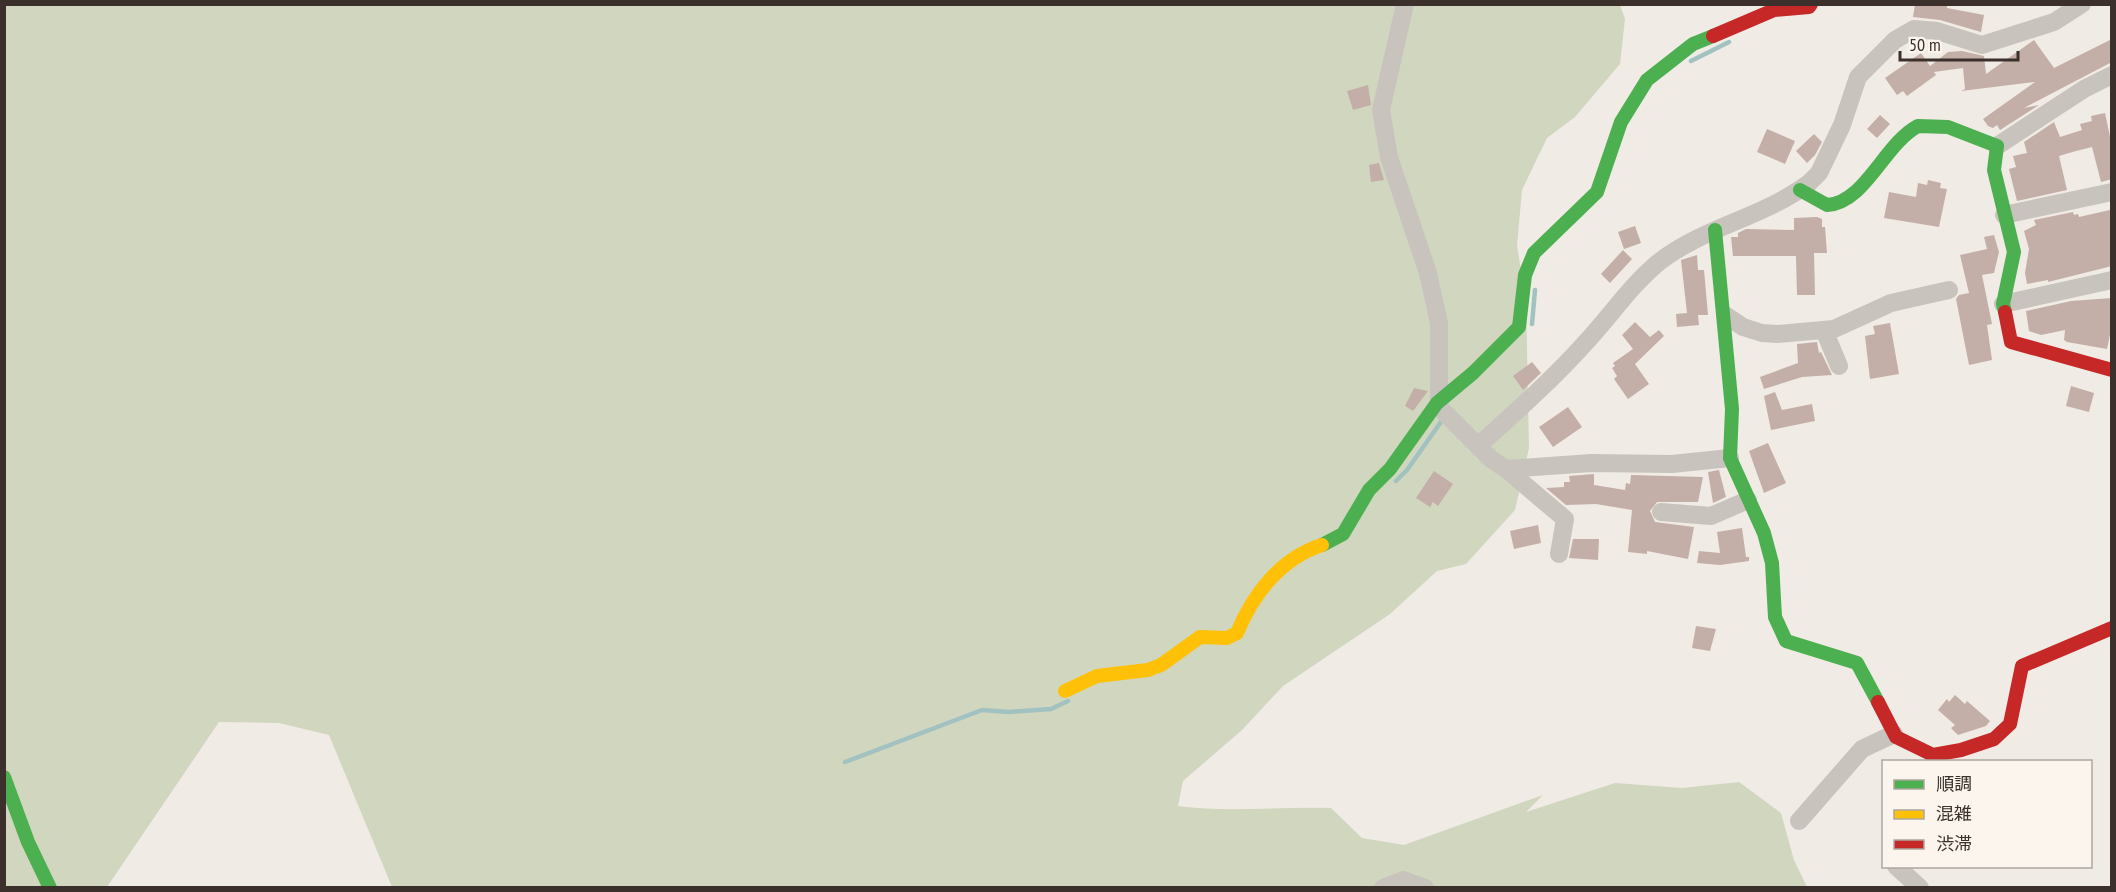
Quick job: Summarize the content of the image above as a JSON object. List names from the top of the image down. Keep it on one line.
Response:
{"legend":["順調","混雑","渋滞"],"scale_bar":"50 m"}
